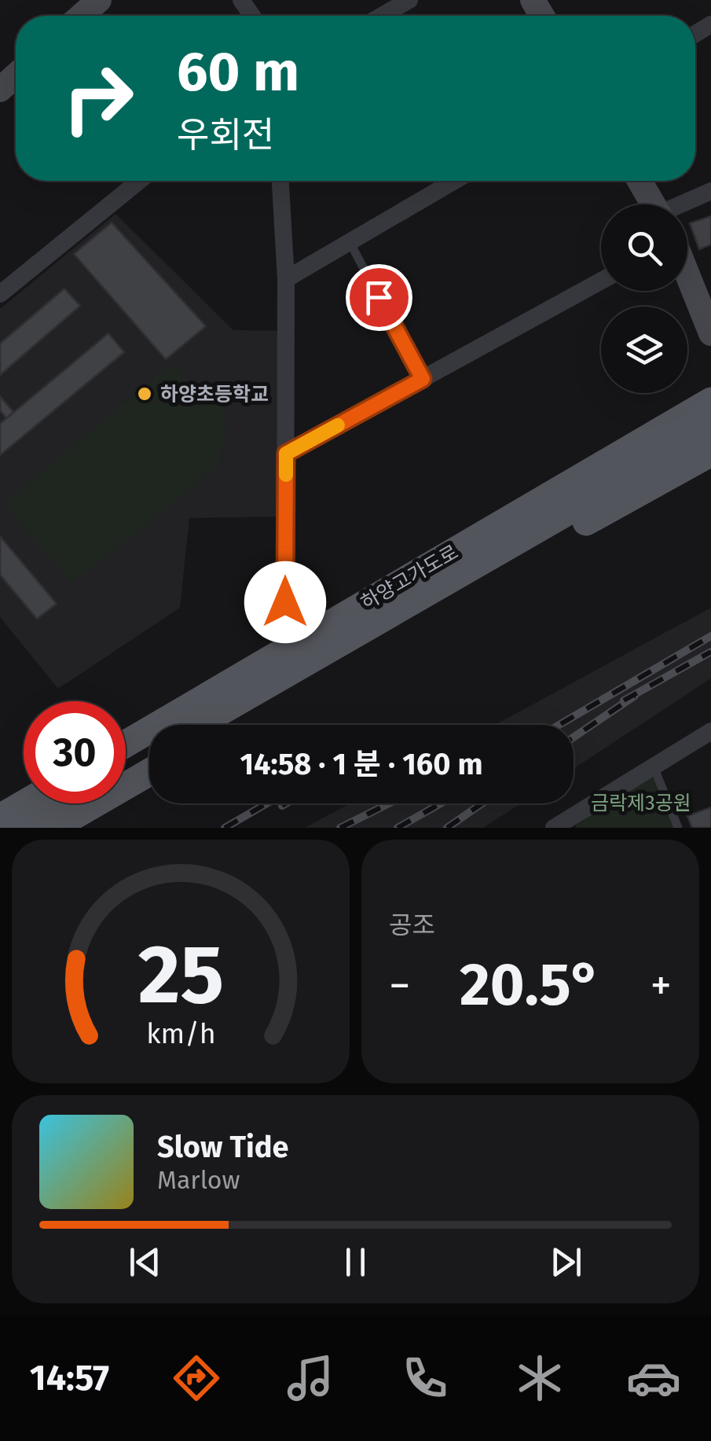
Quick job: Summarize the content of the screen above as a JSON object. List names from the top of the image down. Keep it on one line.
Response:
{"streets":{"main road":["하양고가도로"]},"parks":["금락제3공원"],"places":["하양초등학교"],"page":{"turn":["60 m","우회전"],"limit":"30","trip":"14:58 · 1 분 · 160 m","tile":"공조","heat":["−","20.5°","+"],"song":["Slow Tide","Marlow"],"tabs":"14:57","gauge":["25","km/h"]}}
